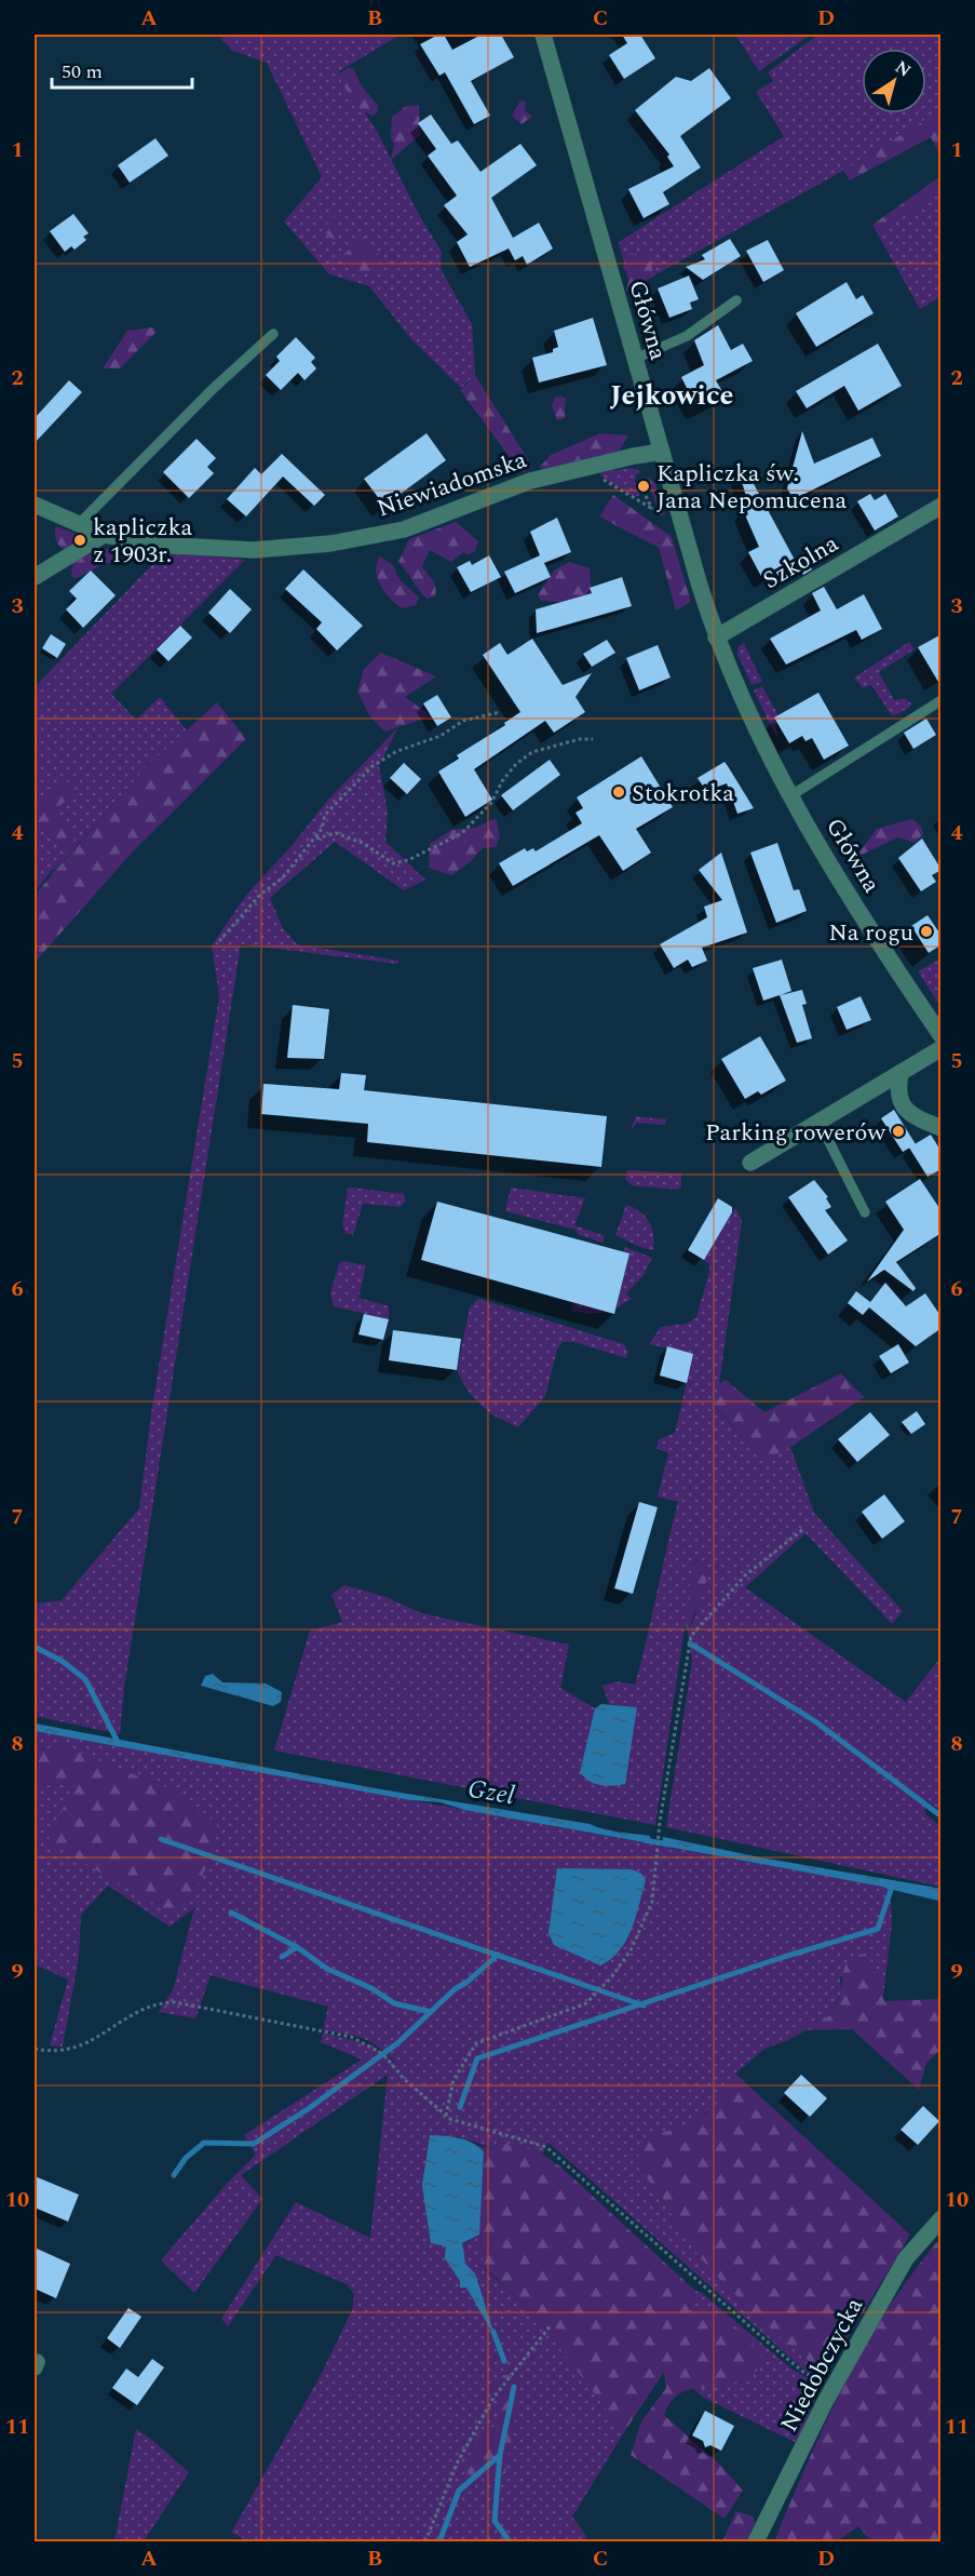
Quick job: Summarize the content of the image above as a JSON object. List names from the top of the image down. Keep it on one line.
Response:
{"streets":{"street":["Główna","Niewiadomska","Szkolna","Niedobczycka"]},"crossings":[["Główna","Niewiadomska"],["Główna","Szkolna"]],"districts":["Jejkowice"],"water":["Gzel"],"places":["Kapliczka św. Jana Nepomucena","kapliczka z 1903r.","Stokrotka","Na rogu","Parking rowerów"],"scale_bar":"50 m","north":"top right","grid":{"columns":["A","B","C","D"],"rows":["1","2","3","4","5","6","7","8","9","10","11"]}}
